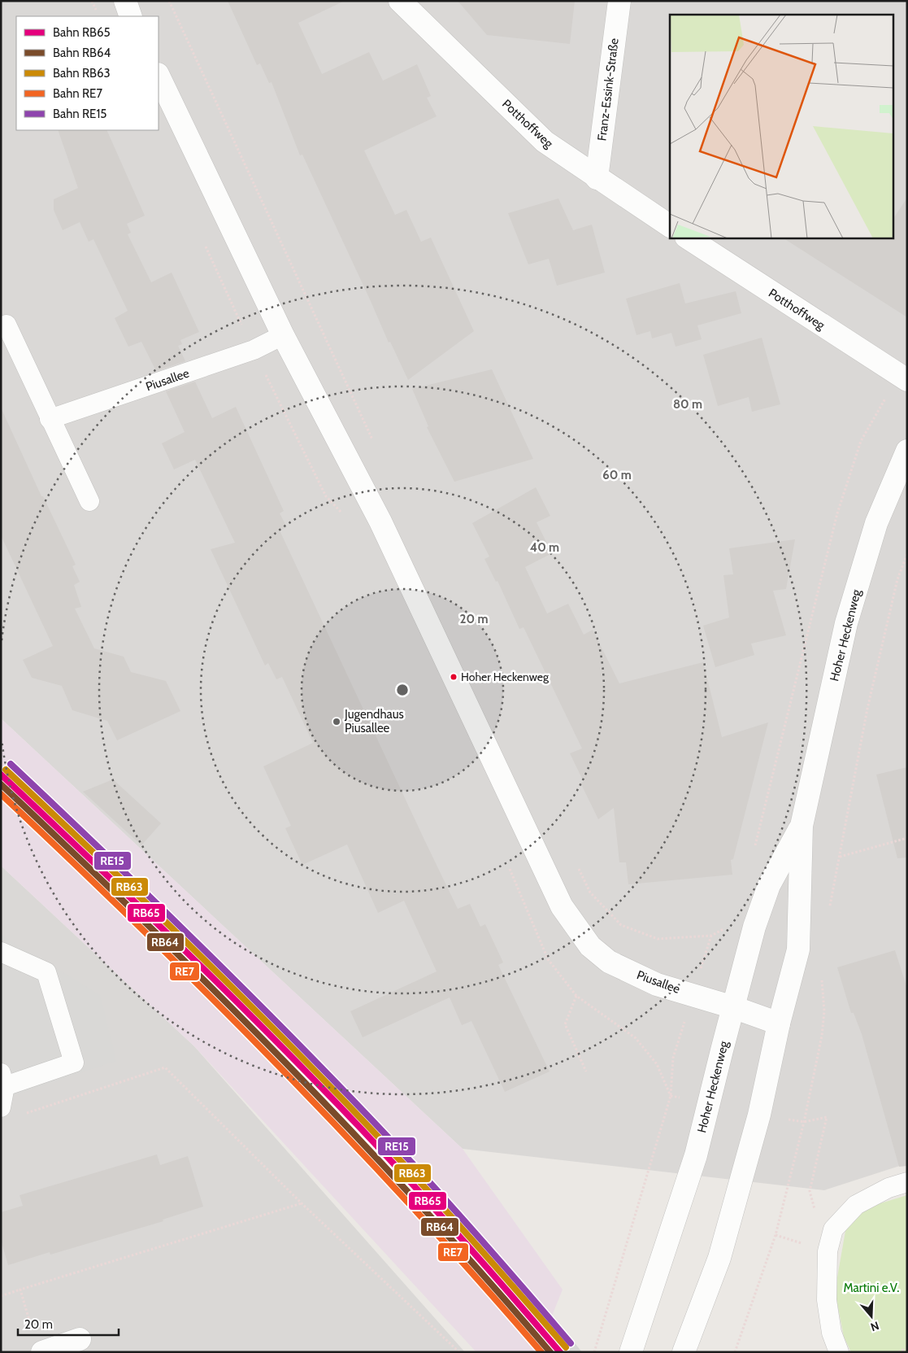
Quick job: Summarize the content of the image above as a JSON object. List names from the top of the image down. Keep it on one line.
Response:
{"streets":{"street":["Franz-Essink-Straße","Potthoffweg","Piusallee","Hoher Heckenweg"]},"crossings":[["Franz-Essink-Straße","Potthoffweg"],["Piusallee","Hoher Heckenweg"]],"parks":["Martini e.V."],"places":["Hoher Heckenweg","Jugendhaus Piusallee"],"lines":["rail line RE15","rail line RB63","rail line RB65","rail line RB64","rail line RE7"],"legend":["Bahn RB65","Bahn RB64","Bahn RB63","Bahn RE7","Bahn RE15"],"scale_bar":"20 m","north":"bottom","rings":["80 m","60 m","40 m","20 m"]}
